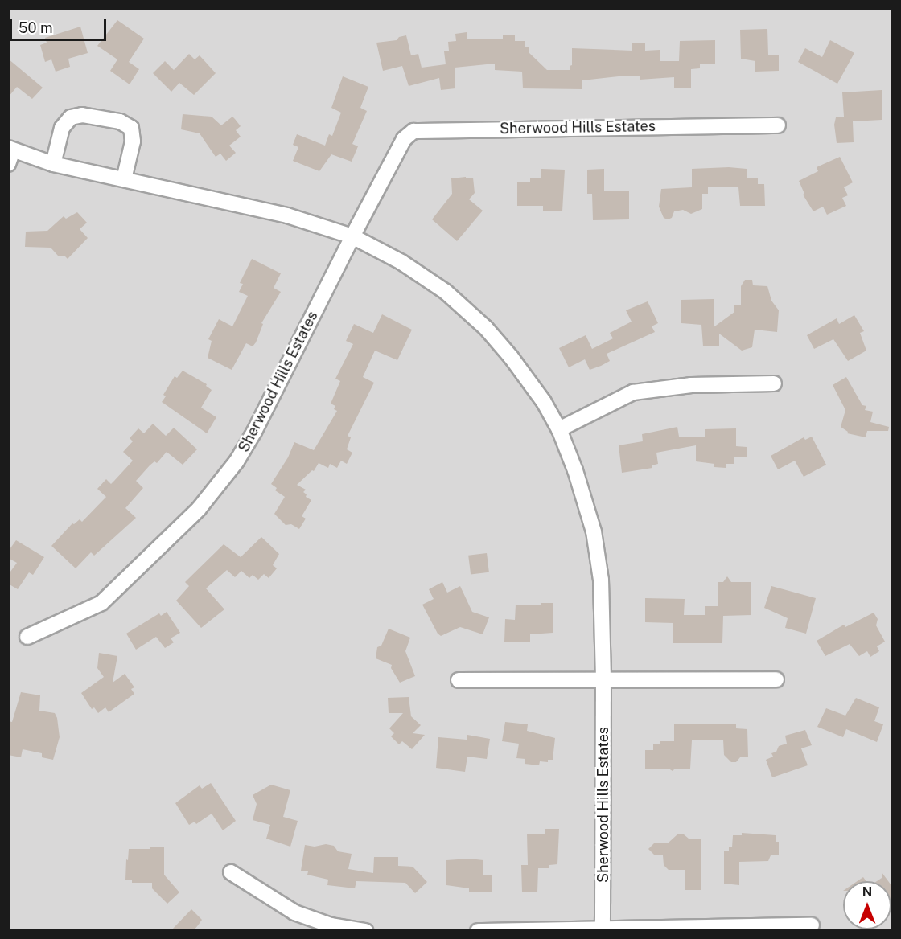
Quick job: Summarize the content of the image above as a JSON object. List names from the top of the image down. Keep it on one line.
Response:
{"streets":{"street":["Sherwood Hills Estates"]},"scale_bar":"50 m","north":"top"}
